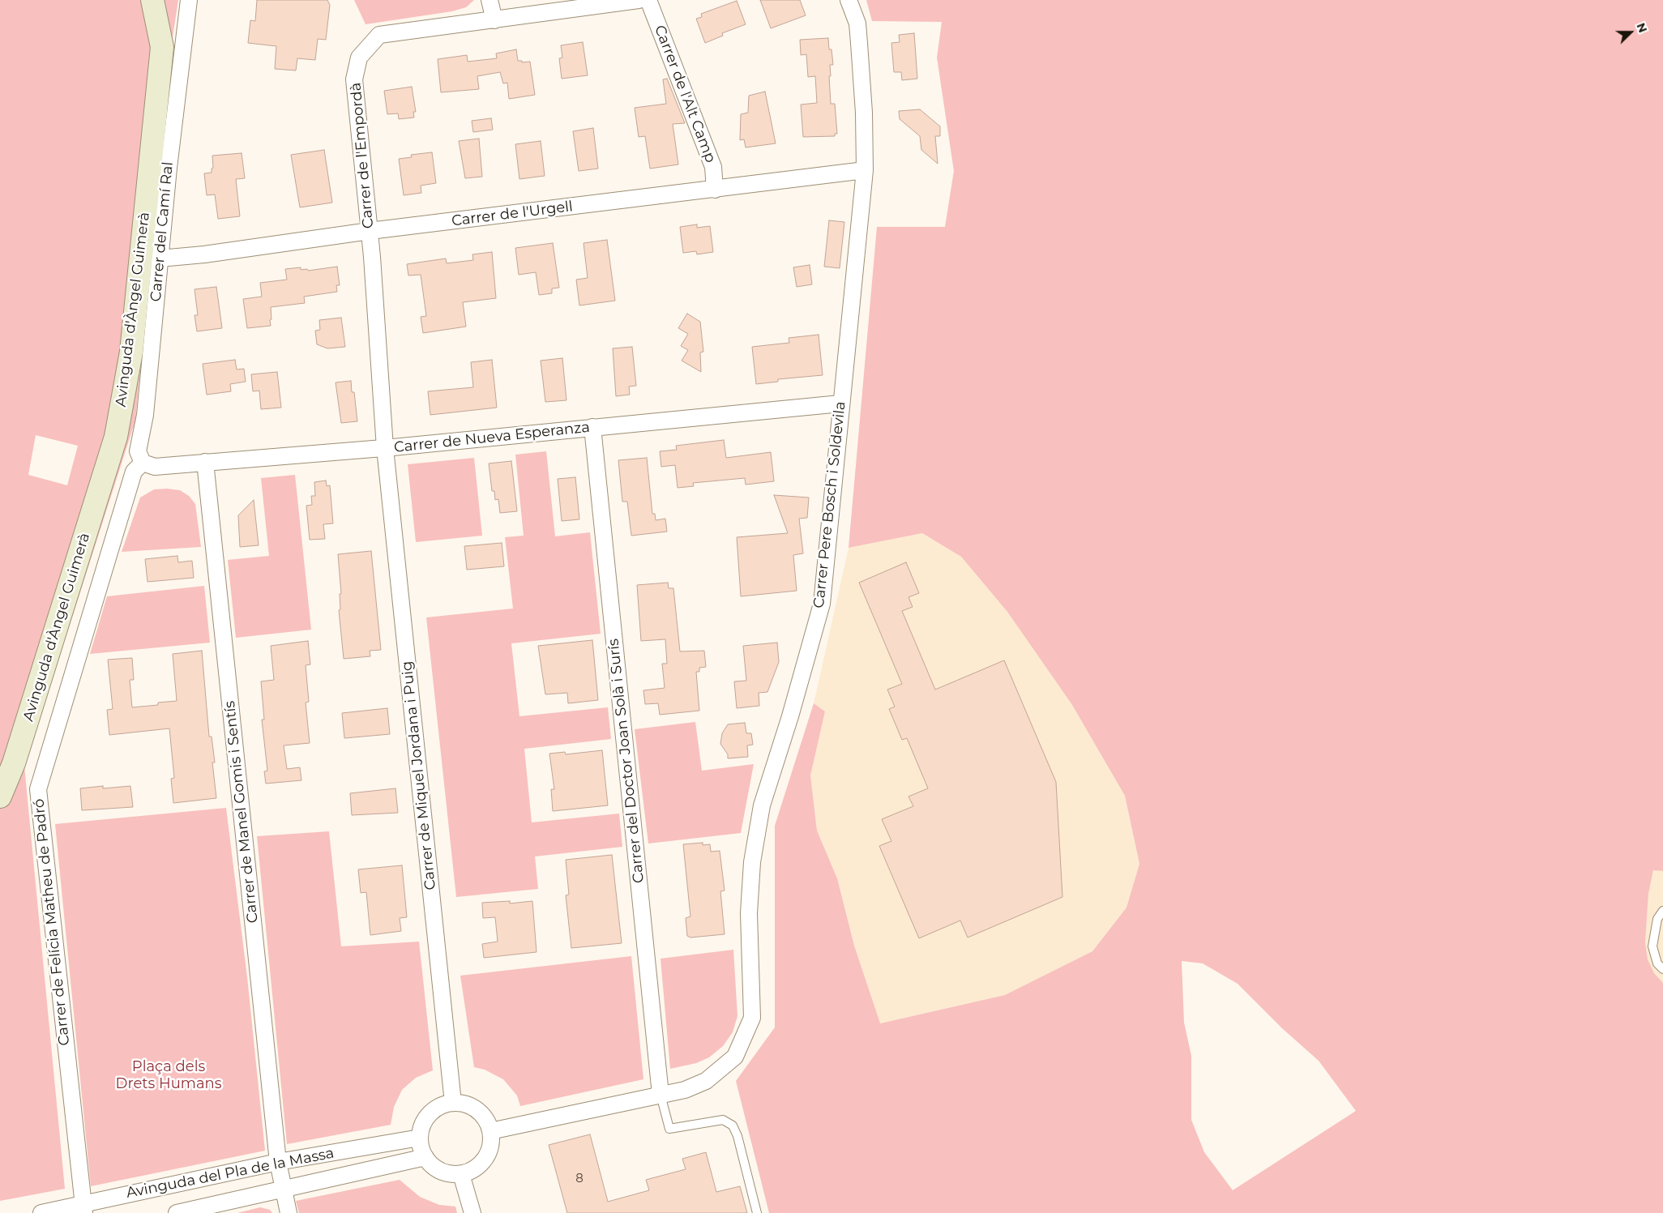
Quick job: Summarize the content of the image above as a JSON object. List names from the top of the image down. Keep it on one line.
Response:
{"streets":{"street":["Carrer de l'Alt Camp","Carrer de l'Empordà","Carrer de l'Urgell","Carrer del Camí Ral","Avinguda d'Àngel Guimerà","Carrer de Nueva Esperanza","Carrer Pere Bosch i Soldevila","Carrer del Doctor Joan Solà i Surís","Carrer de Miquel Jordana i Puig","Carrer de Manel Gomis i Sentís","Carrer de Felícia Matheu de Padró","Avinguda del Pla de la Massa"]},"crossings":[["Carrer de l'Alt Camp","Carrer de l'Urgell"],["Carrer de l'Empordà","Carrer de l'Urgell"],["Carrer de l'Empordà","Carrer de Nueva Esperanza"],["Carrer de l'Empordà","Carrer de Miquel Jordana i Puig"],["Carrer de l'Urgell","Carrer del Camí Ral"],["Carrer de l'Urgell","Carrer Pere Bosch i Soldevila"],["Carrer del Camí Ral","Carrer de Nueva Esperanza"],["Carrer del Camí Ral","Carrer de Felícia Matheu de Padró"],["Carrer de Nueva Esperanza","Carrer Pere Bosch i Soldevila"],["Carrer de Nueva Esperanza","Carrer del Doctor Joan Solà i Surís"],["Carrer de Nueva Esperanza","Carrer de Miquel Jordana i Puig"],["Carrer de Nueva Esperanza","Carrer de Manel Gomis i Sentís"],["Carrer de Nueva Esperanza","Carrer de Felícia Matheu de Padró"],["Carrer Pere Bosch i Soldevila","Carrer del Doctor Joan Solà i Surís"],["Carrer de Miquel Jordana i Puig","Avinguda del Pla de la Massa"],["Carrer de Manel Gomis i Sentís","Avinguda del Pla de la Massa"],["Carrer de Felícia Matheu de Padró","Avinguda del Pla de la Massa"]],"parks":["Plaça dels Drets Humans"],"house_numbers":["8"],"north":"right"}
